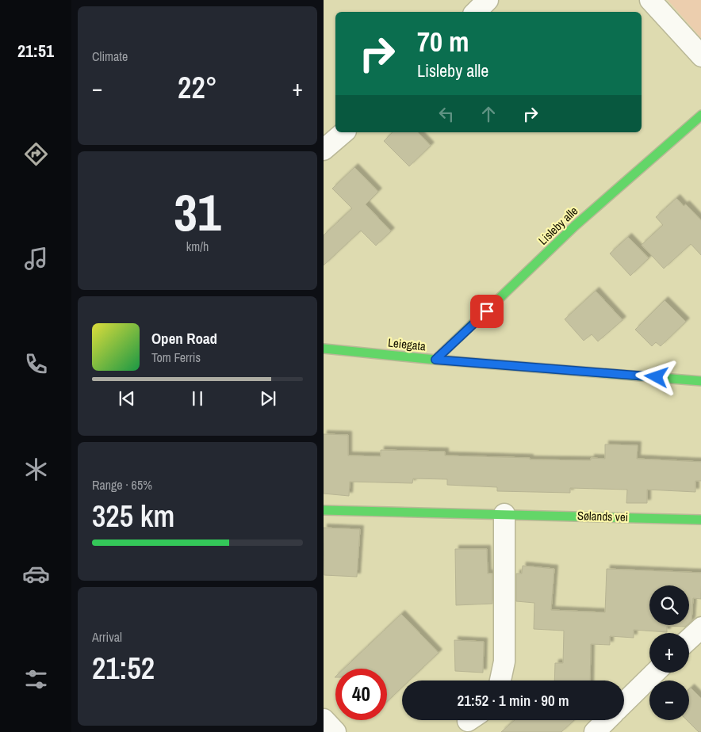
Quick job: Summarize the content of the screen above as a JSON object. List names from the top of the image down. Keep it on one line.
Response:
{"streets":{"street":["Lisleby alle","Leiegata","Sølands vei"]},"crossings":[["Lisleby alle","Leiegata"]],"page":{"tabs":"21:51","tile":["Climate",["31","km/h"],["Range · 65%","325 km"],["Arrival","21:52"]],"turn":["70 m","Lisleby alle"],"heat":["−","22°","+"],"song":["Open Road","Tom Ferris"],"map_buttons":["+","−"],"limit":"40","trip":"21:52 · 1 min · 90 m"}}
